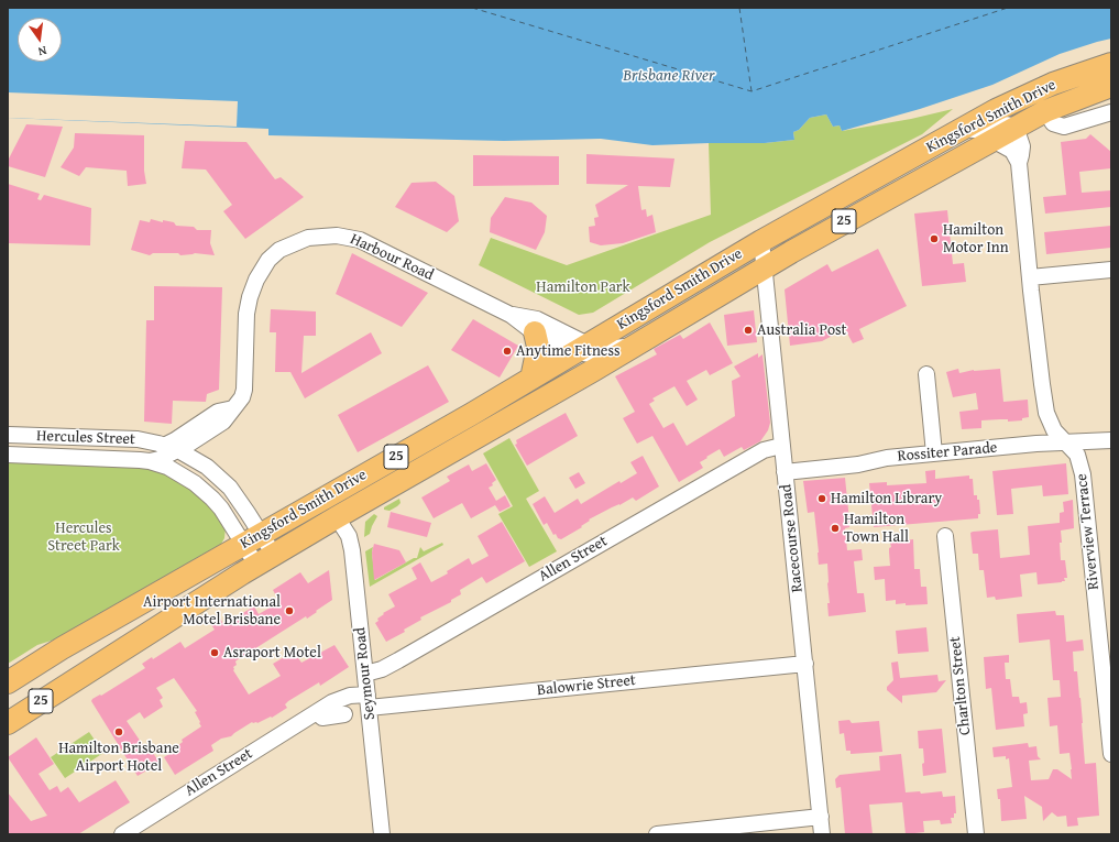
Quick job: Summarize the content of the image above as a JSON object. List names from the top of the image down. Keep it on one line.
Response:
{"streets":{"highway":["Kingsford Smith Drive","25"],"street":["Harbour Road","Hercules Street","Rossiter Parade","Riverview Terrace","Racecourse Road","Allen Street","Seymour Road","Balowrie Street","Charlton Street"]},"crossings":[["Kingsford Smith Drive","Harbour Road"],["Kingsford Smith Drive","Hercules Street"],["Kingsford Smith Drive","Riverview Terrace"],["Kingsford Smith Drive","Racecourse Road"],["Kingsford Smith Drive","Seymour Road"],["Harbour Road","Hercules Street"],["Rossiter Parade","Riverview Terrace"],["Rossiter Parade","Racecourse Road"],["Racecourse Road","Allen Street"],["Racecourse Road","Balowrie Street"],["Allen Street","Seymour Road"],["Allen Street","Balowrie Street"],["Seymour Road","Balowrie Street"]],"water":["Brisbane River"],"parks":["Hamilton Park","Hercules Street Park"],"places":["Hamilton Motor Inn","Australia Post","Anytime Fitness","Hamilton Library","Hamilton Town Hall","Airport International Motel Brisbane","Asraport Motel","Hamilton Brisbane Airport Hotel"],"north":"bottom"}
